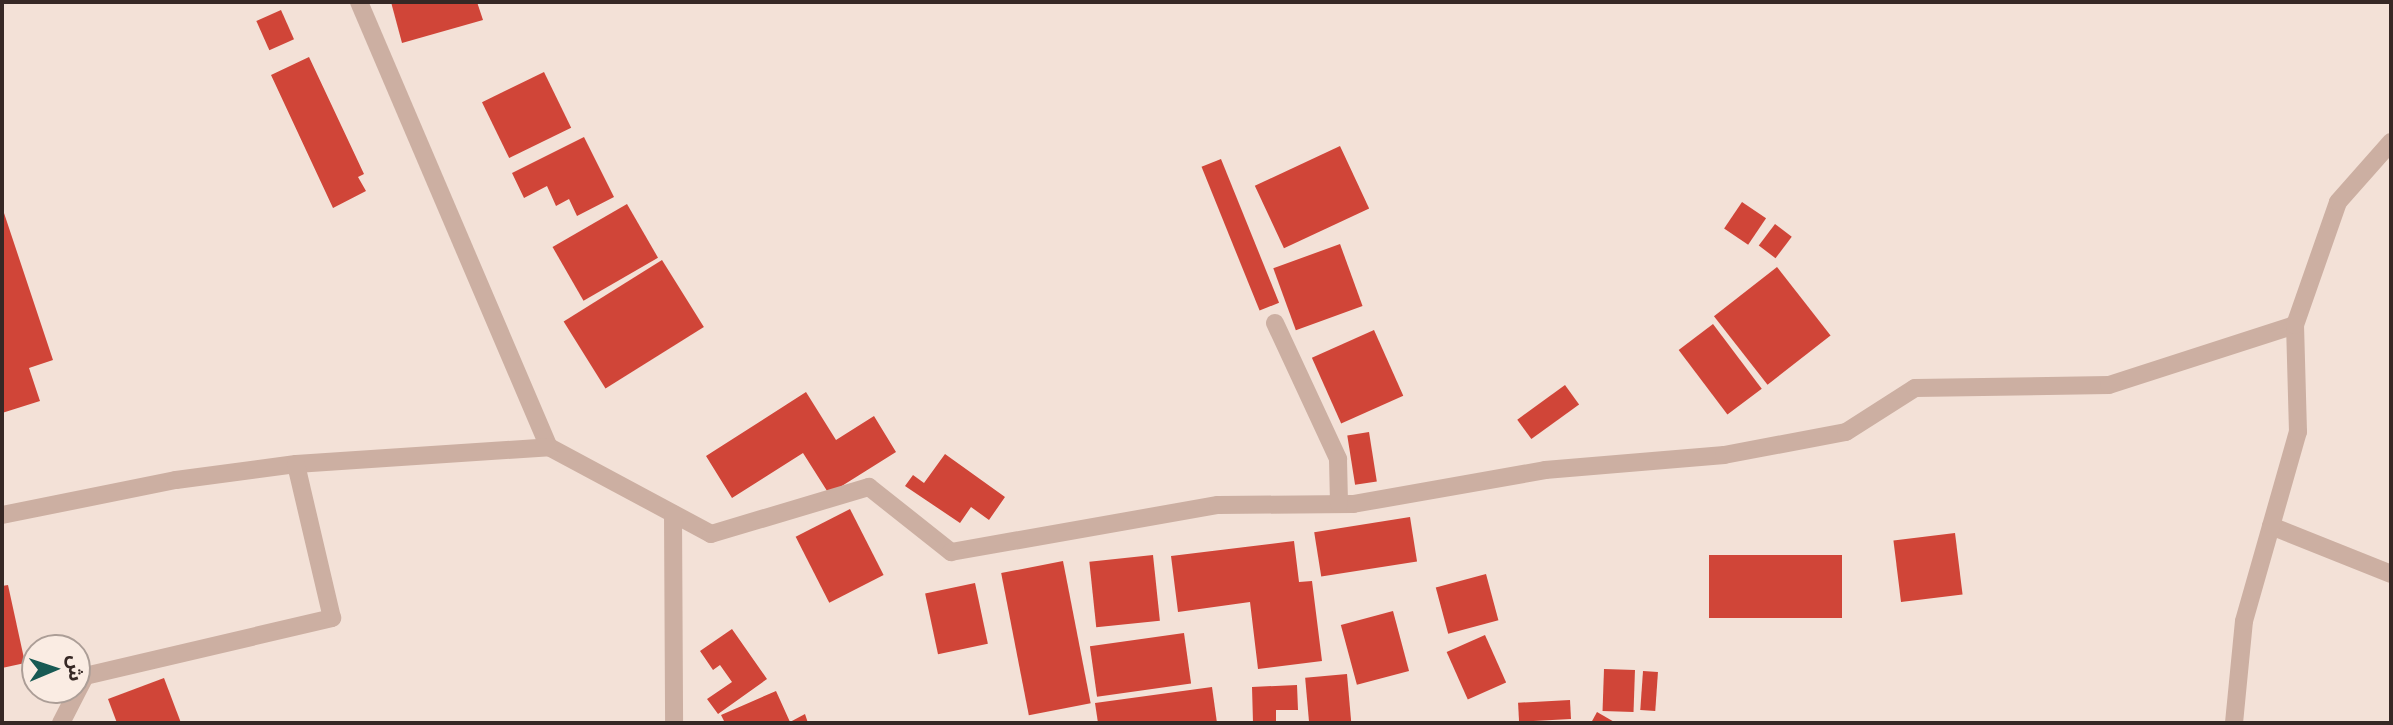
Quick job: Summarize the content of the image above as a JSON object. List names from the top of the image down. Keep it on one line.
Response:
{"north":"right"}
